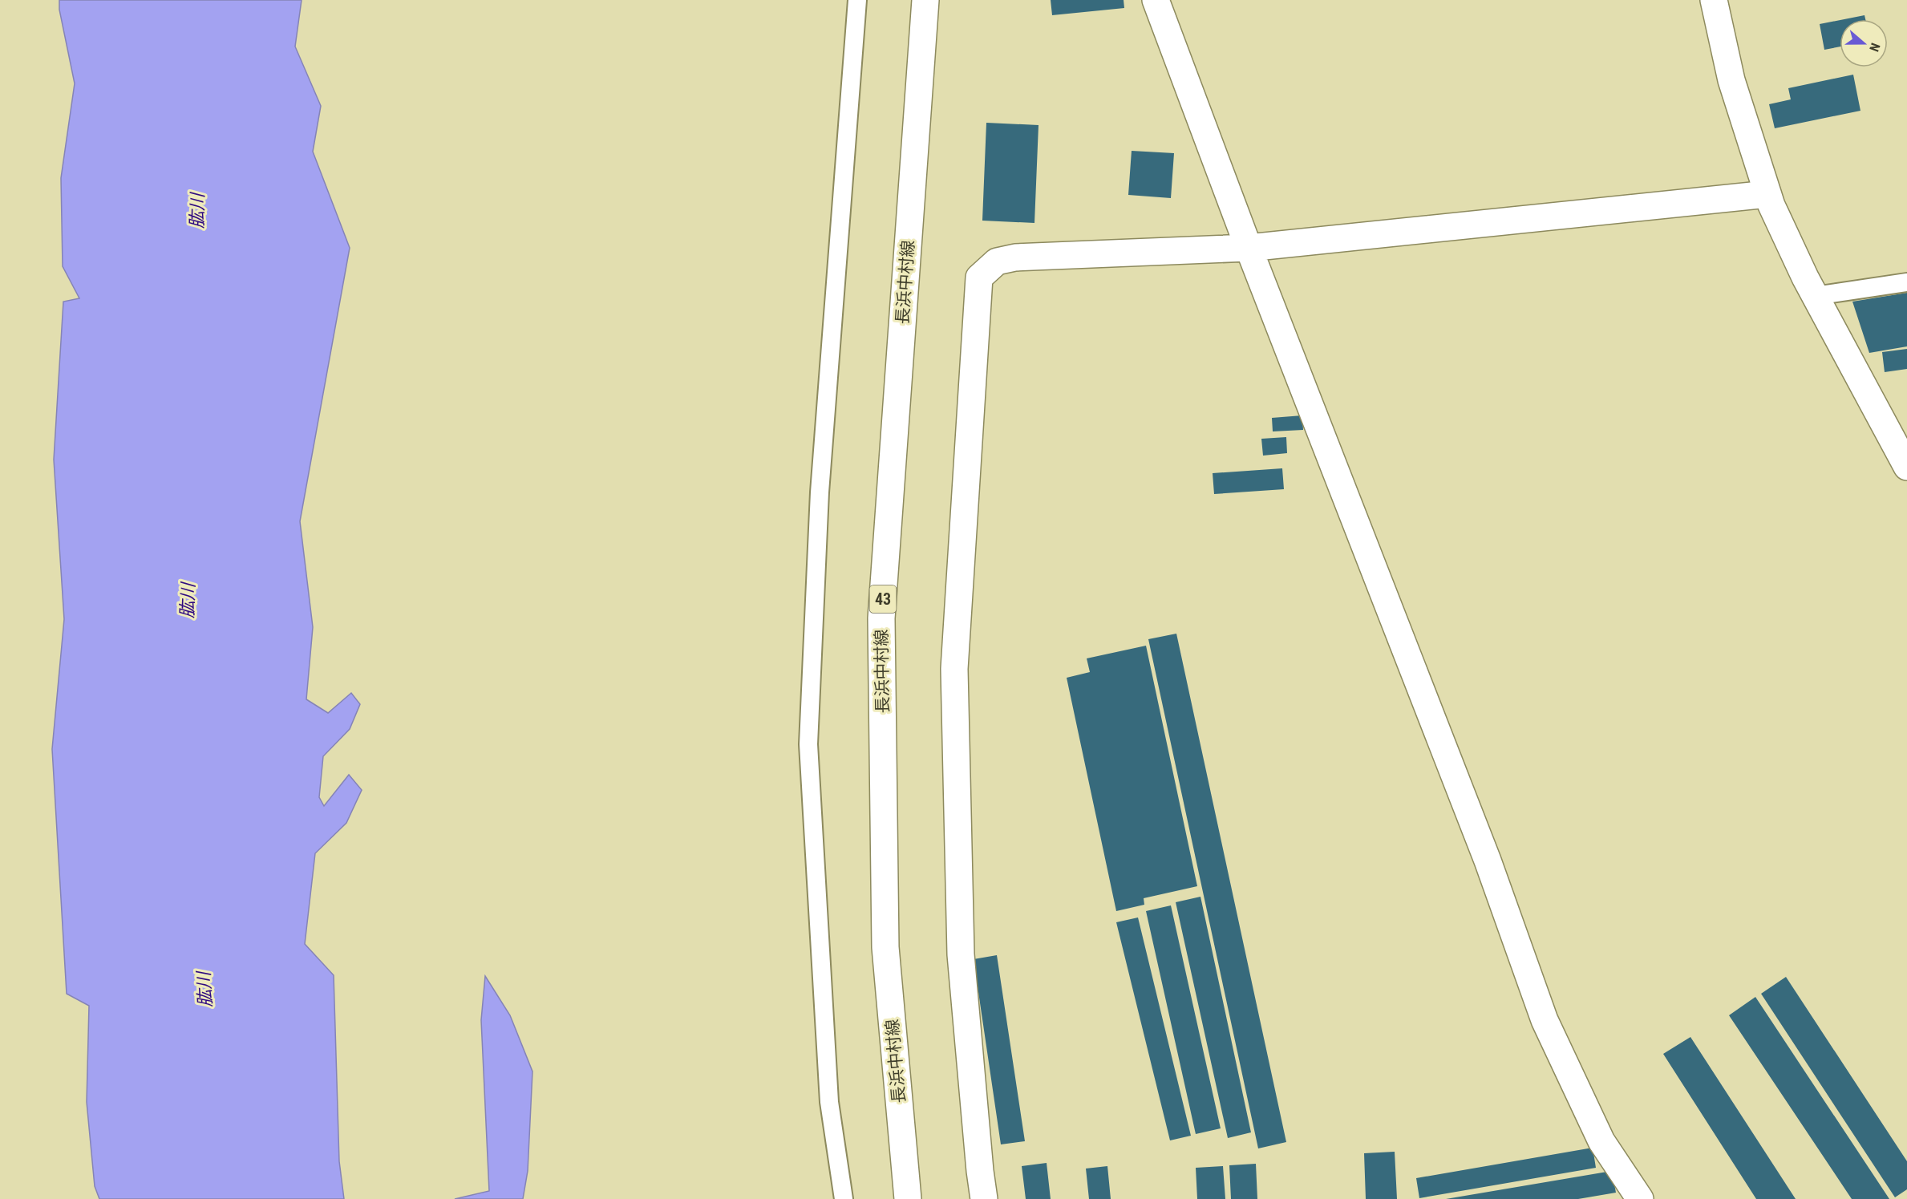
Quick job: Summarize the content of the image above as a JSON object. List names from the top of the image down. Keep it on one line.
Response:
{"streets":{"street":["長浜中村線","43"]},"water":["肱川"],"north":"right"}
